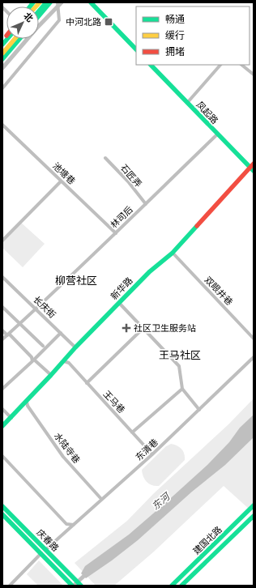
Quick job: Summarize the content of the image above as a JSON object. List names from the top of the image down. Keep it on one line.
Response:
{"streets":{"main road":["凤起路","新华路","庆春路","建国北路"],"street":["池塘巷","石匠弄","林司后","双眼井巷","长庆街","王马巷","水陆寺巷","东清巷"]},"crossings":[["凤起路","林司后"],["凤起路","新华路"],["池塘巷","林司后"],["石匠弄","林司后"],["林司后","长庆街"],["新华路","双眼井巷"],["新华路","长庆街"],["新华路","王马巷"],["新华路","水陆寺巷"],["王马巷","东清巷"],["水陆寺巷","东清巷"],["东清巷","庆春路"]],"districts":["柳营社区","王马社区"],"water":["东河"],"places":{"transit":["中河北路"],"health":["社区卫生服务站"]},"legend":["畅通","缓行","拥堵"],"north":"top right"}
